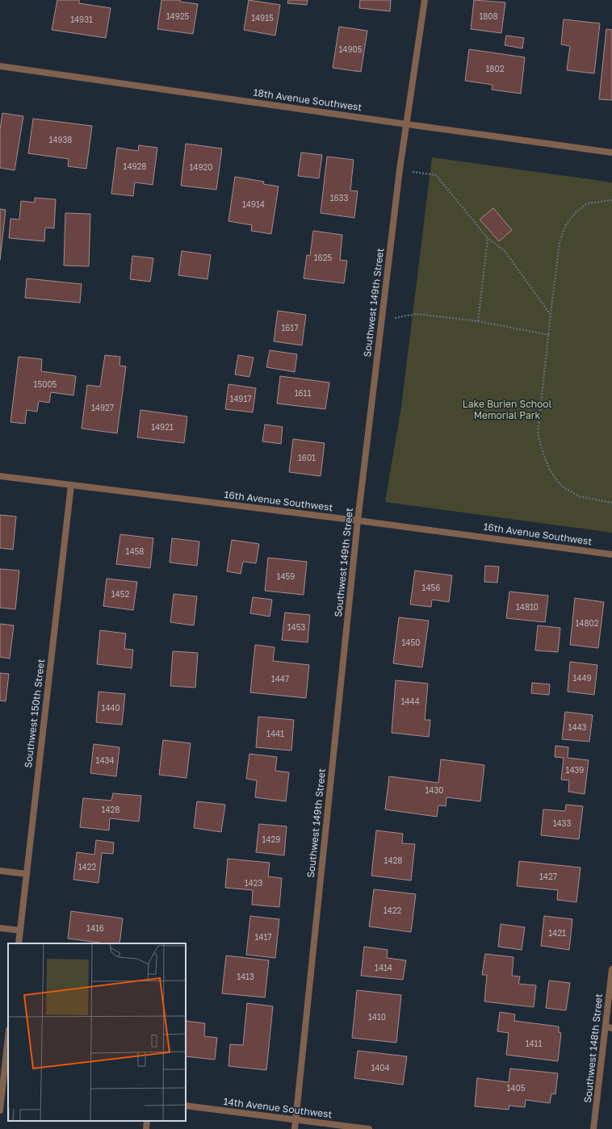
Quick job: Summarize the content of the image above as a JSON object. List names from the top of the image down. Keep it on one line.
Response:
{"streets":{"street":["18th Avenue Southwest","Southwest 149th Street","16th Avenue Southwest","Southwest 150th Street","Southwest 148th Street","14th Avenue Southwest"]},"crossings":[["18th Avenue Southwest","Southwest 149th Street"],["Southwest 149th Street","16th Avenue Southwest"],["Southwest 149th Street","14th Avenue Southwest"],["16th Avenue Southwest","Southwest 150th Street"]],"parks":["Lake Burien School Memorial Park"],"house_numbers":["14925","1808","14915","14931","14905","1802","14938","14928","14920","1633","14914","1625","1617","15005","1611","14917","14927","14921","1601","1458","1459","1456","1452","14810","14802","1453","1450","1449","1447","1444","1440","1443","1441","1434","1439","1430","1428","1433","1429","1428","1422","1427","1423","1422","1416","1421","1417","1414","1413","1410","1411","1404","1405"]}
